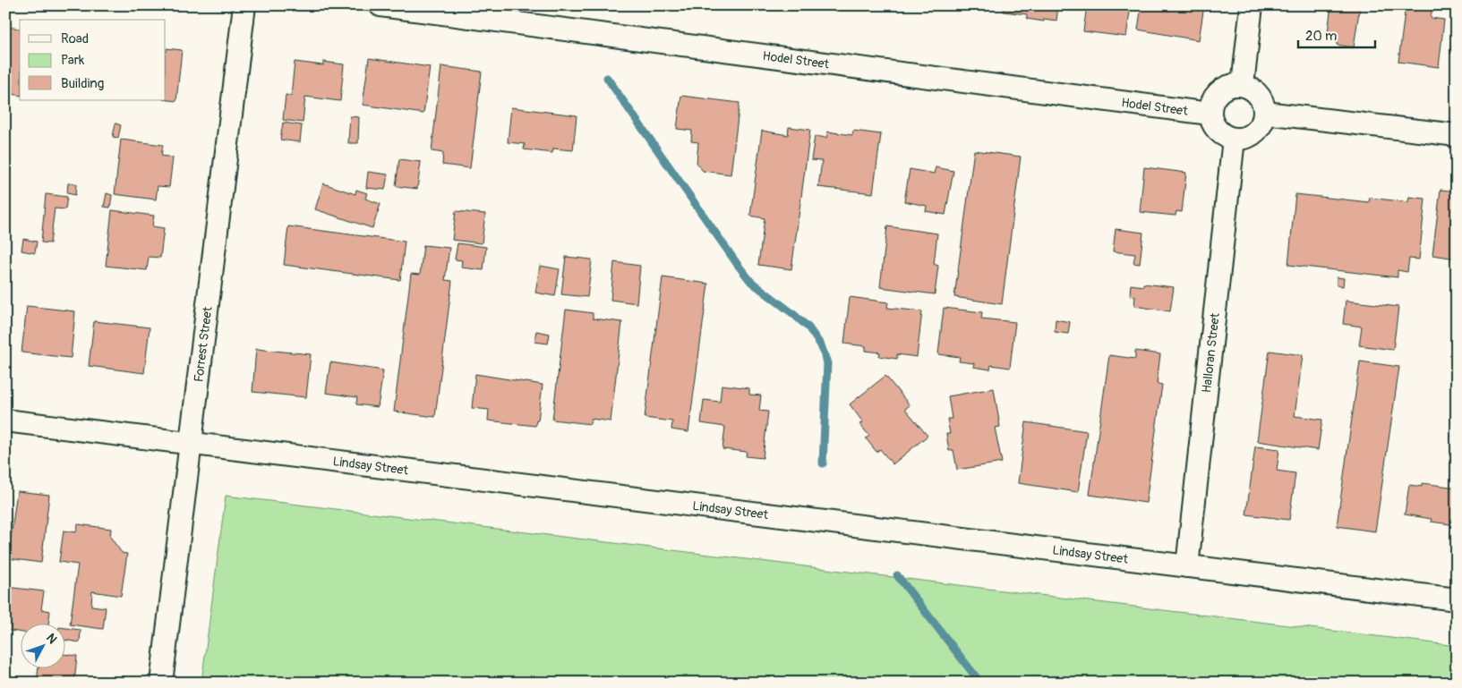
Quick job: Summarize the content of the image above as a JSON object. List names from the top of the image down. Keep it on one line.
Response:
{"streets":{"street":["Hodel Street","Forrest Street","Halloran Street","Lindsay Street"]},"crossings":[["Hodel Street","Halloran Street"],["Forrest Street","Lindsay Street"],["Halloran Street","Lindsay Street"]],"legend":["Road","Park","Building"],"scale_bar":"20 m","north":"top right"}
